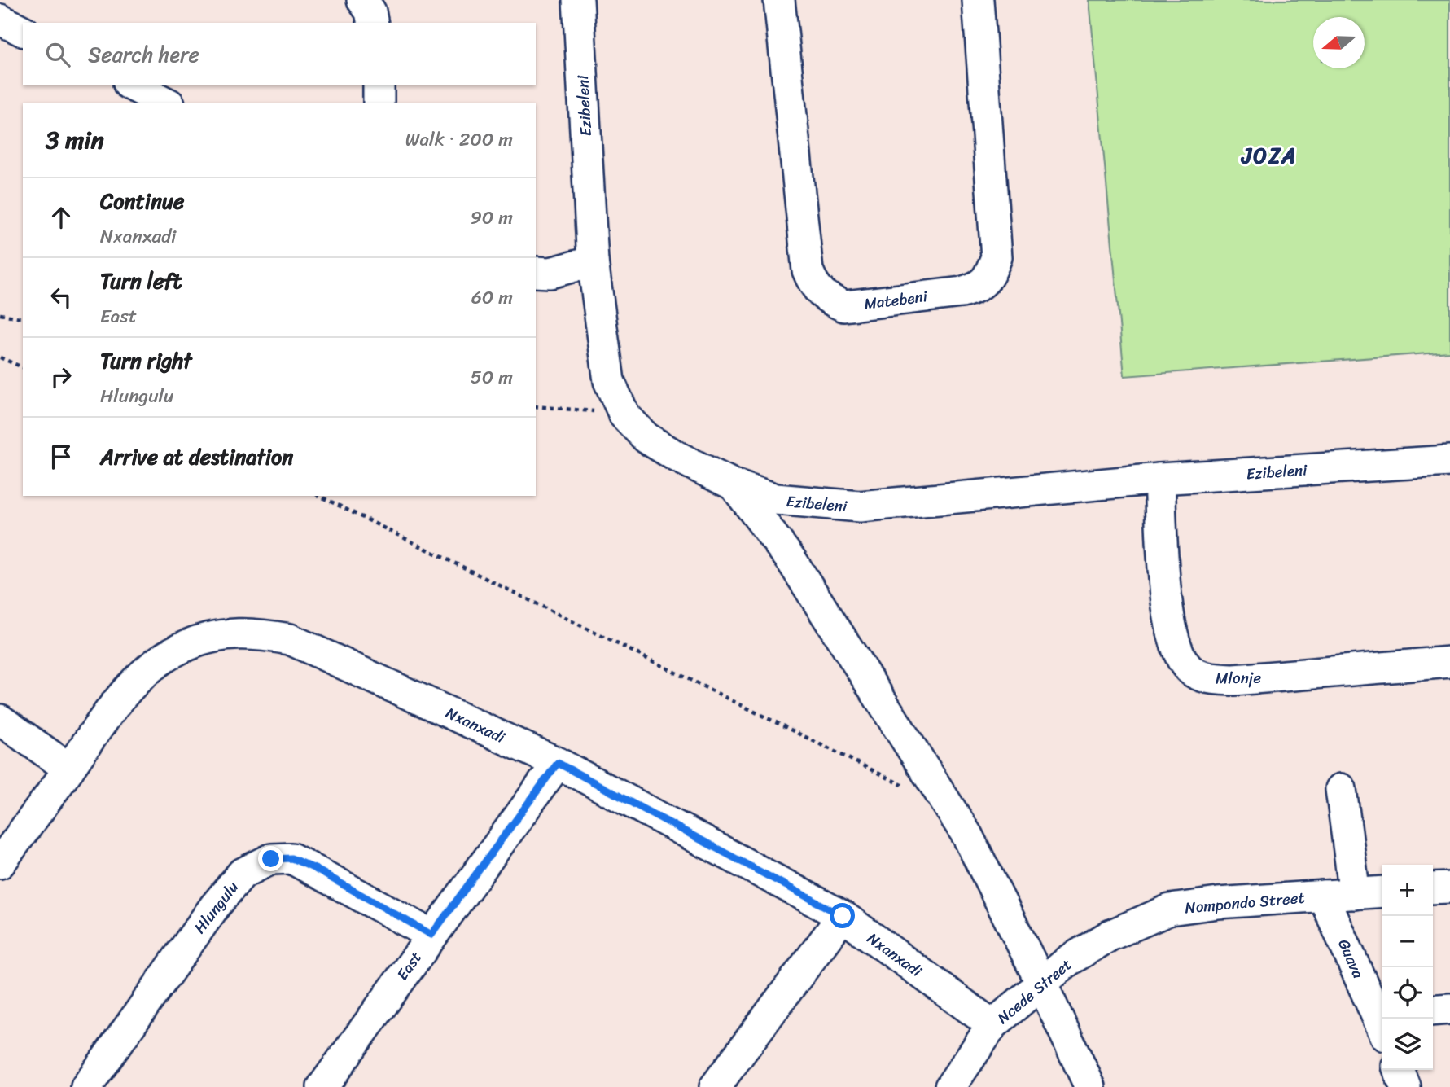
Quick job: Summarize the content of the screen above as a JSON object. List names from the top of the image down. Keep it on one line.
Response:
{"streets":{"street":["Ezibeleni","Matebeni","Mlonje","Nxanxadi","Nompondo Street","Hlungulu","Guava","East","Ncede Street"]},"crossings":[["Ezibeleni","Mlonje"],["Nxanxadi","East"],["Nxanxadi","Ncede Street"],["Nompondo Street","Guava"],["Nompondo Street","Ncede Street"],["Hlungulu","East"]],"districts":["JOZA"],"north":"left","page":{"search":"Search here","heading":["3 min","Walk · 200 m"],"list":[["Continue","Nxanxadi","90 m"],["Turn left","East","60 m"],["Turn right","Hlungulu","50 m"],"Arrive at destination"],"map_buttons":["+","−"]}}
